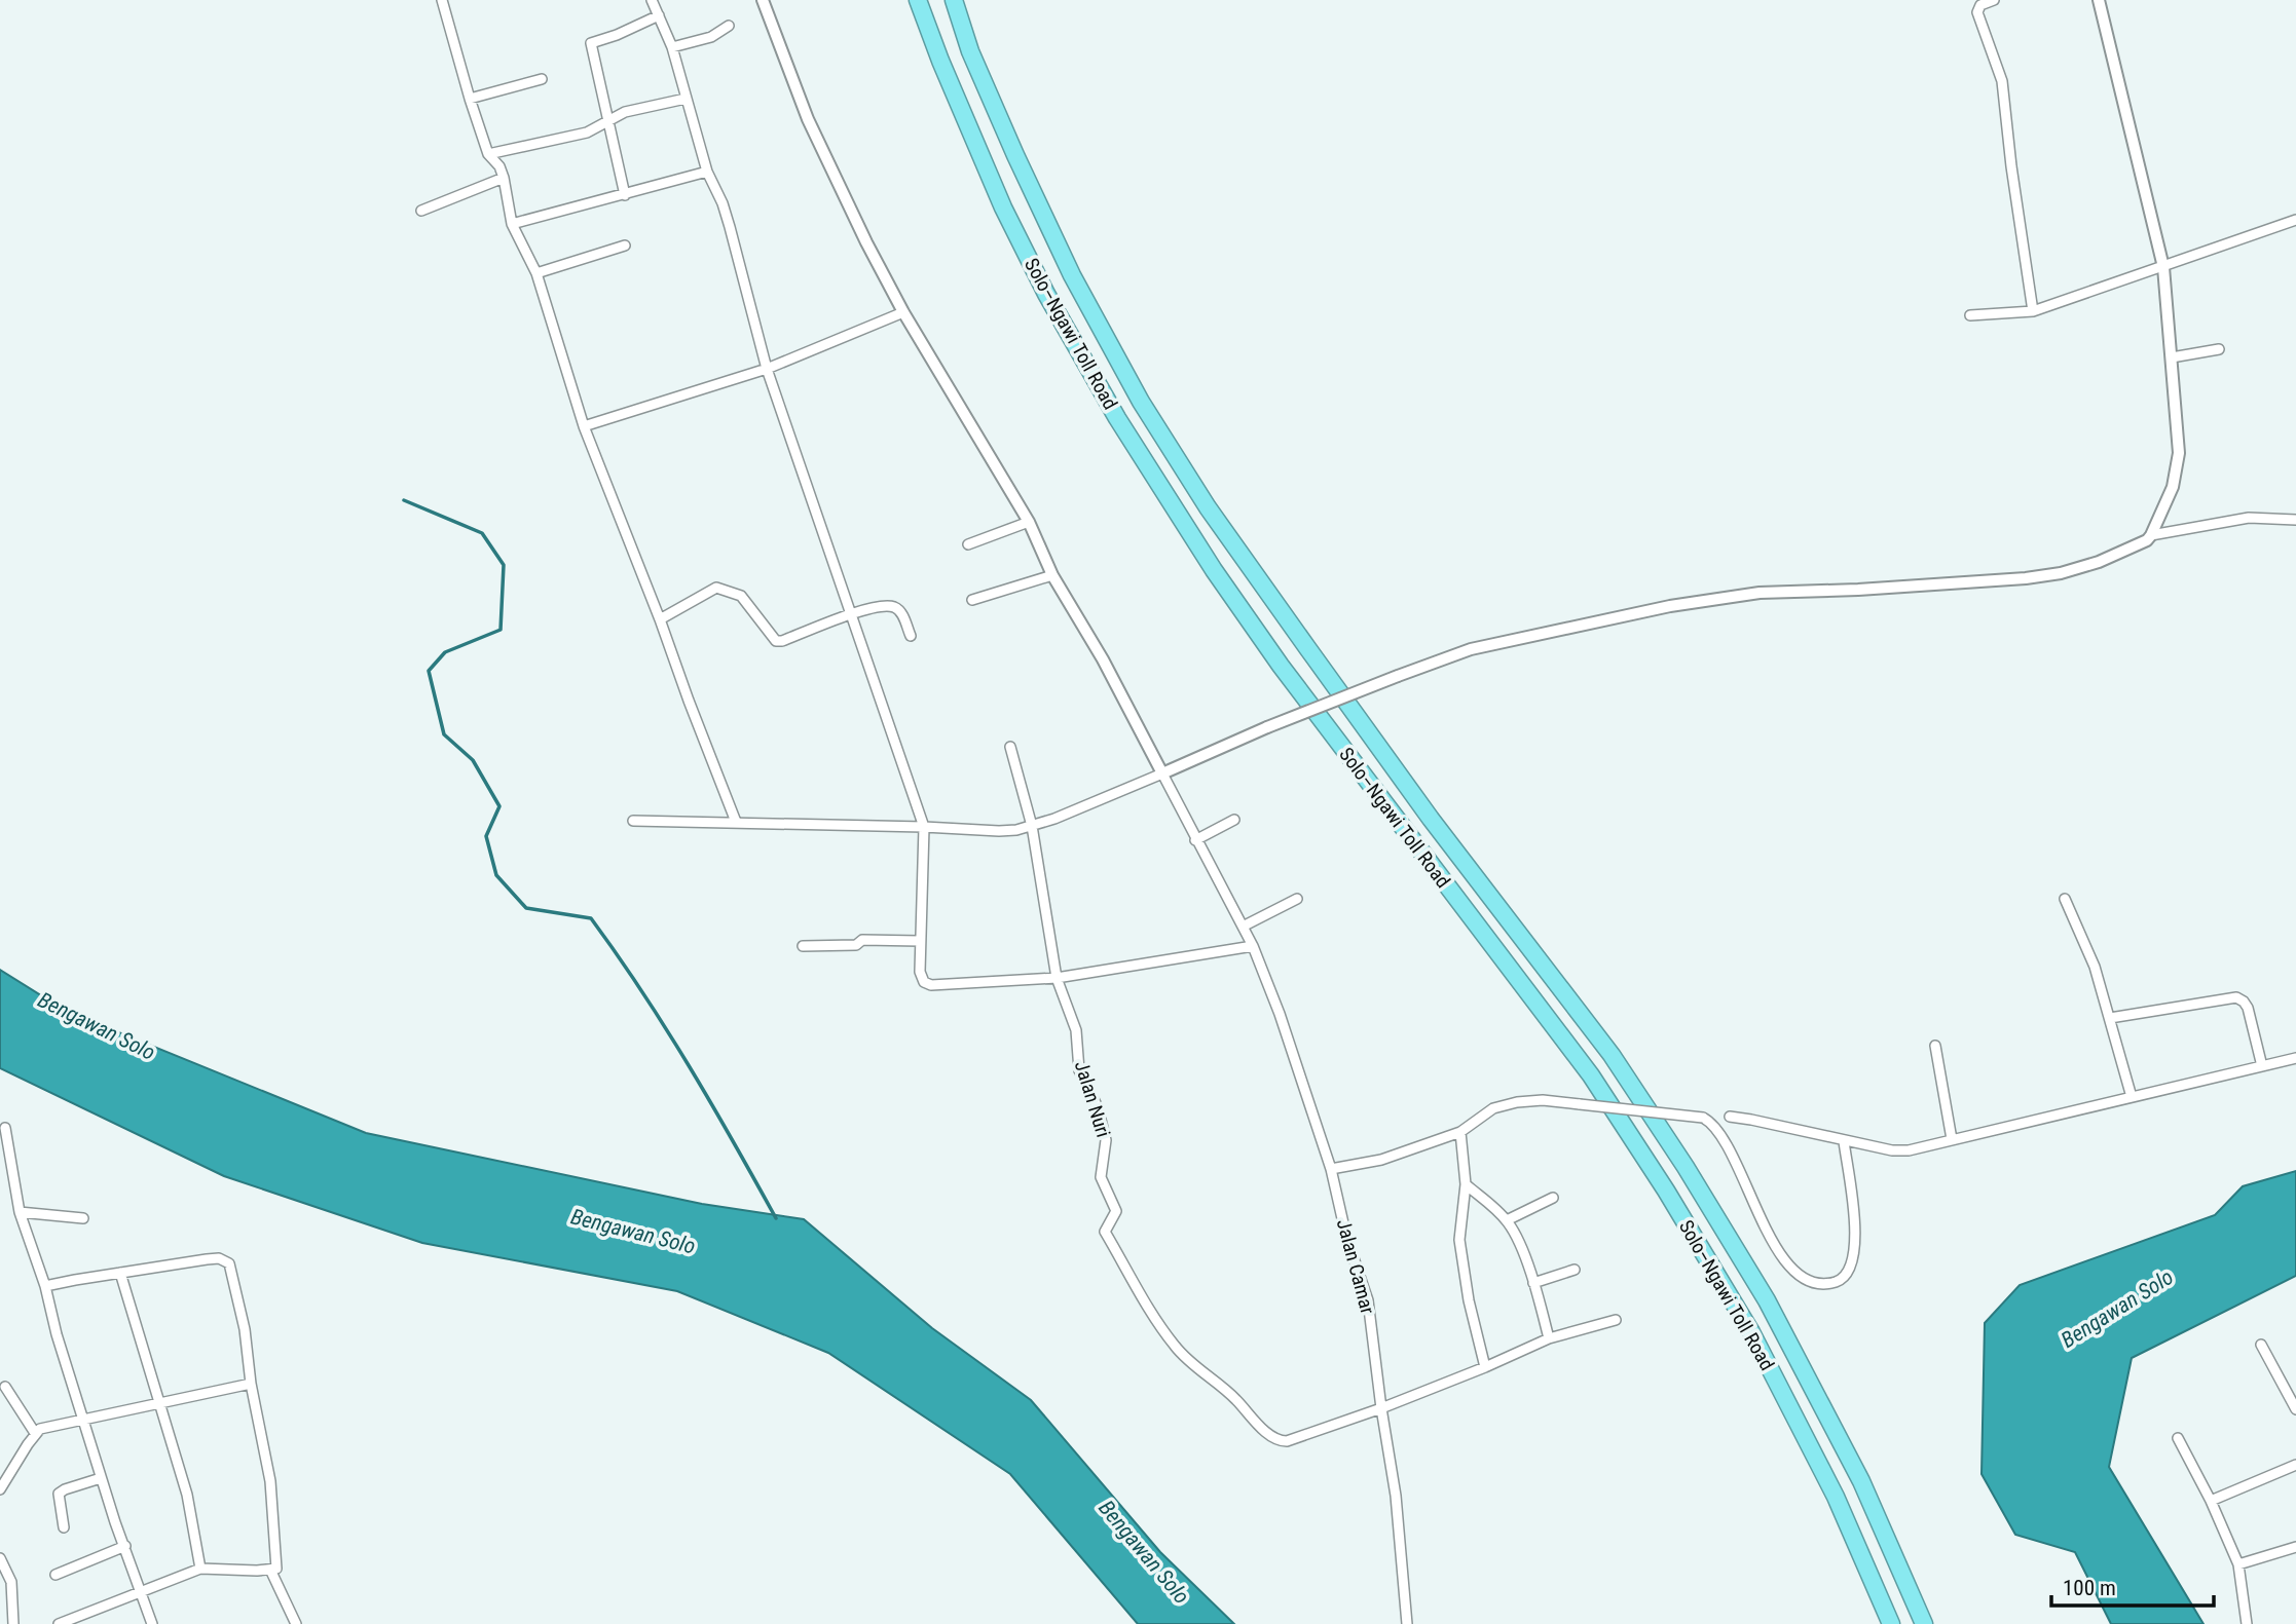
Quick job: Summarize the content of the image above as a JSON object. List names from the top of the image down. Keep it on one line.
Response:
{"streets":{"highway":["Solo–Ngawi Toll Road"],"street":["Jalan Nuri","Jalan Camar"]},"crossings":[["Jalan Nuri","Jalan Camar"]],"water":["Bengawan Solo"],"scale_bar":"100 m"}
